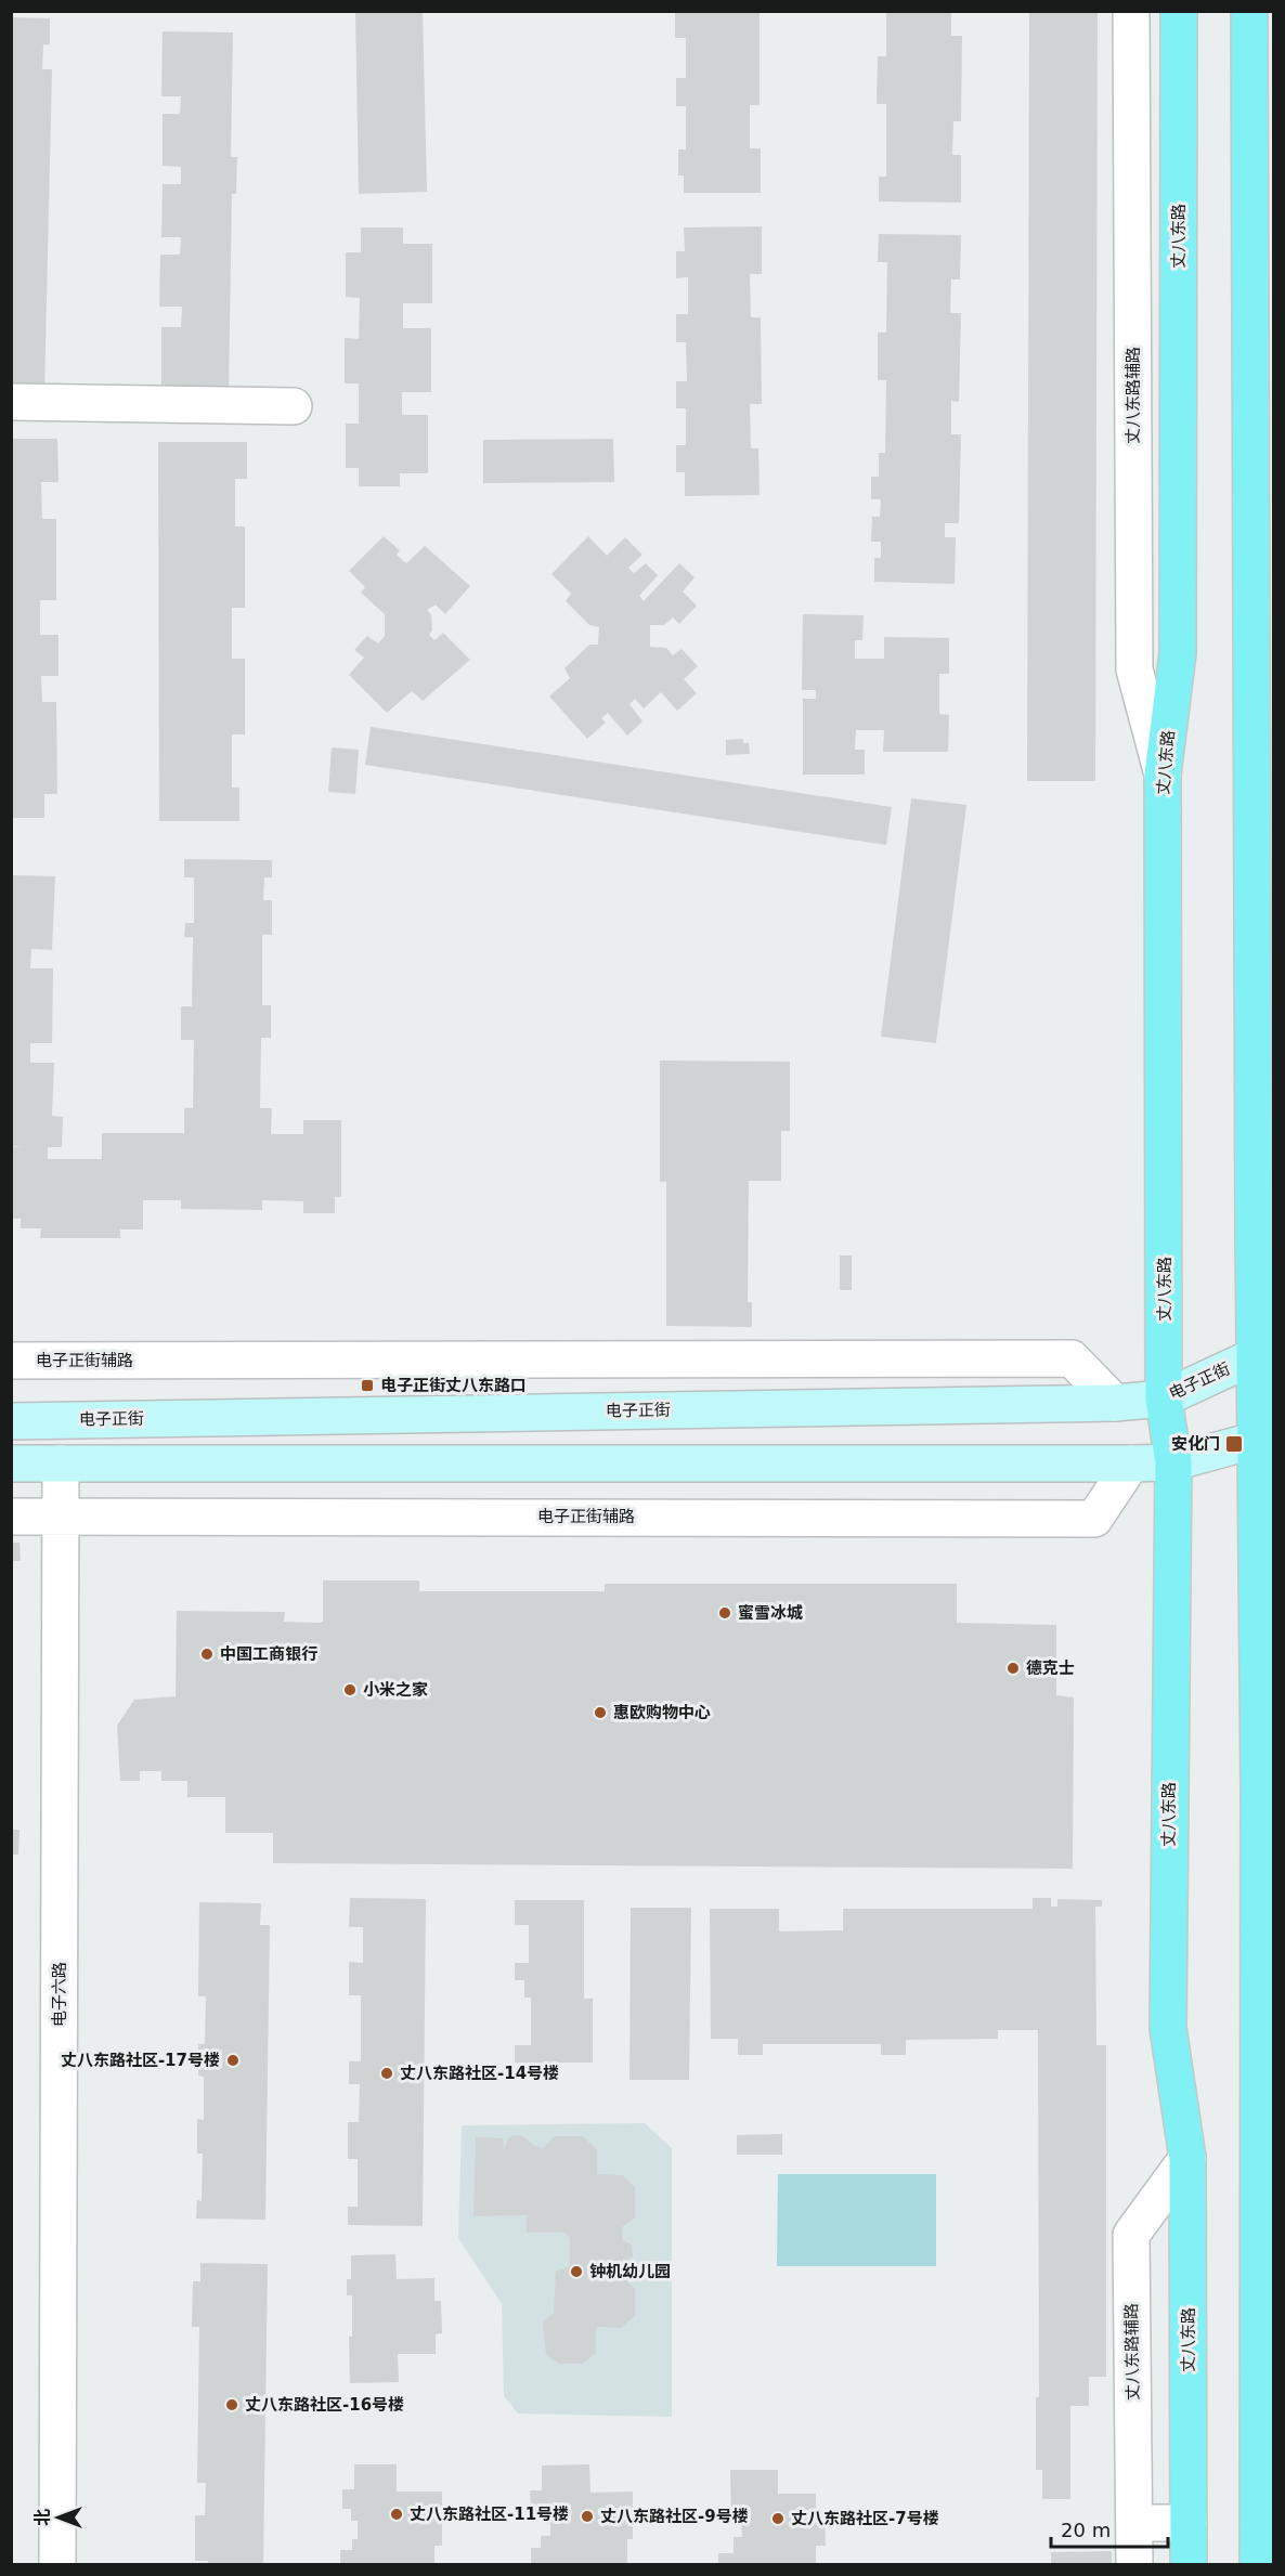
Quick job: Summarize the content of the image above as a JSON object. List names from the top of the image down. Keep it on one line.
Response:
{"streets":{"main road":["丈八东路","电子正街"],"street":["丈八东路辅路","电子正街辅路","电子六路"]},"crossings":[["丈八东路","丈八东路辅路"],["丈八东路","电子正街"],["电子正街辅路","电子正街"],["电子正街辅路","电子六路"]],"places":{"transit":["电子正街丈八东路口","安化门"],"other":["蜜雪冰城","中国工商银行","德克士","小米之家","惠欧购物中心","丈八东路社区-17号楼","丈八东路社区-14号楼","钟机幼儿园","丈八东路社区-16号楼","丈八东路社区-11号楼","丈八东路社区-9号楼","丈八东路社区-7号楼"]},"scale_bar":"20 m","north":"left"}
